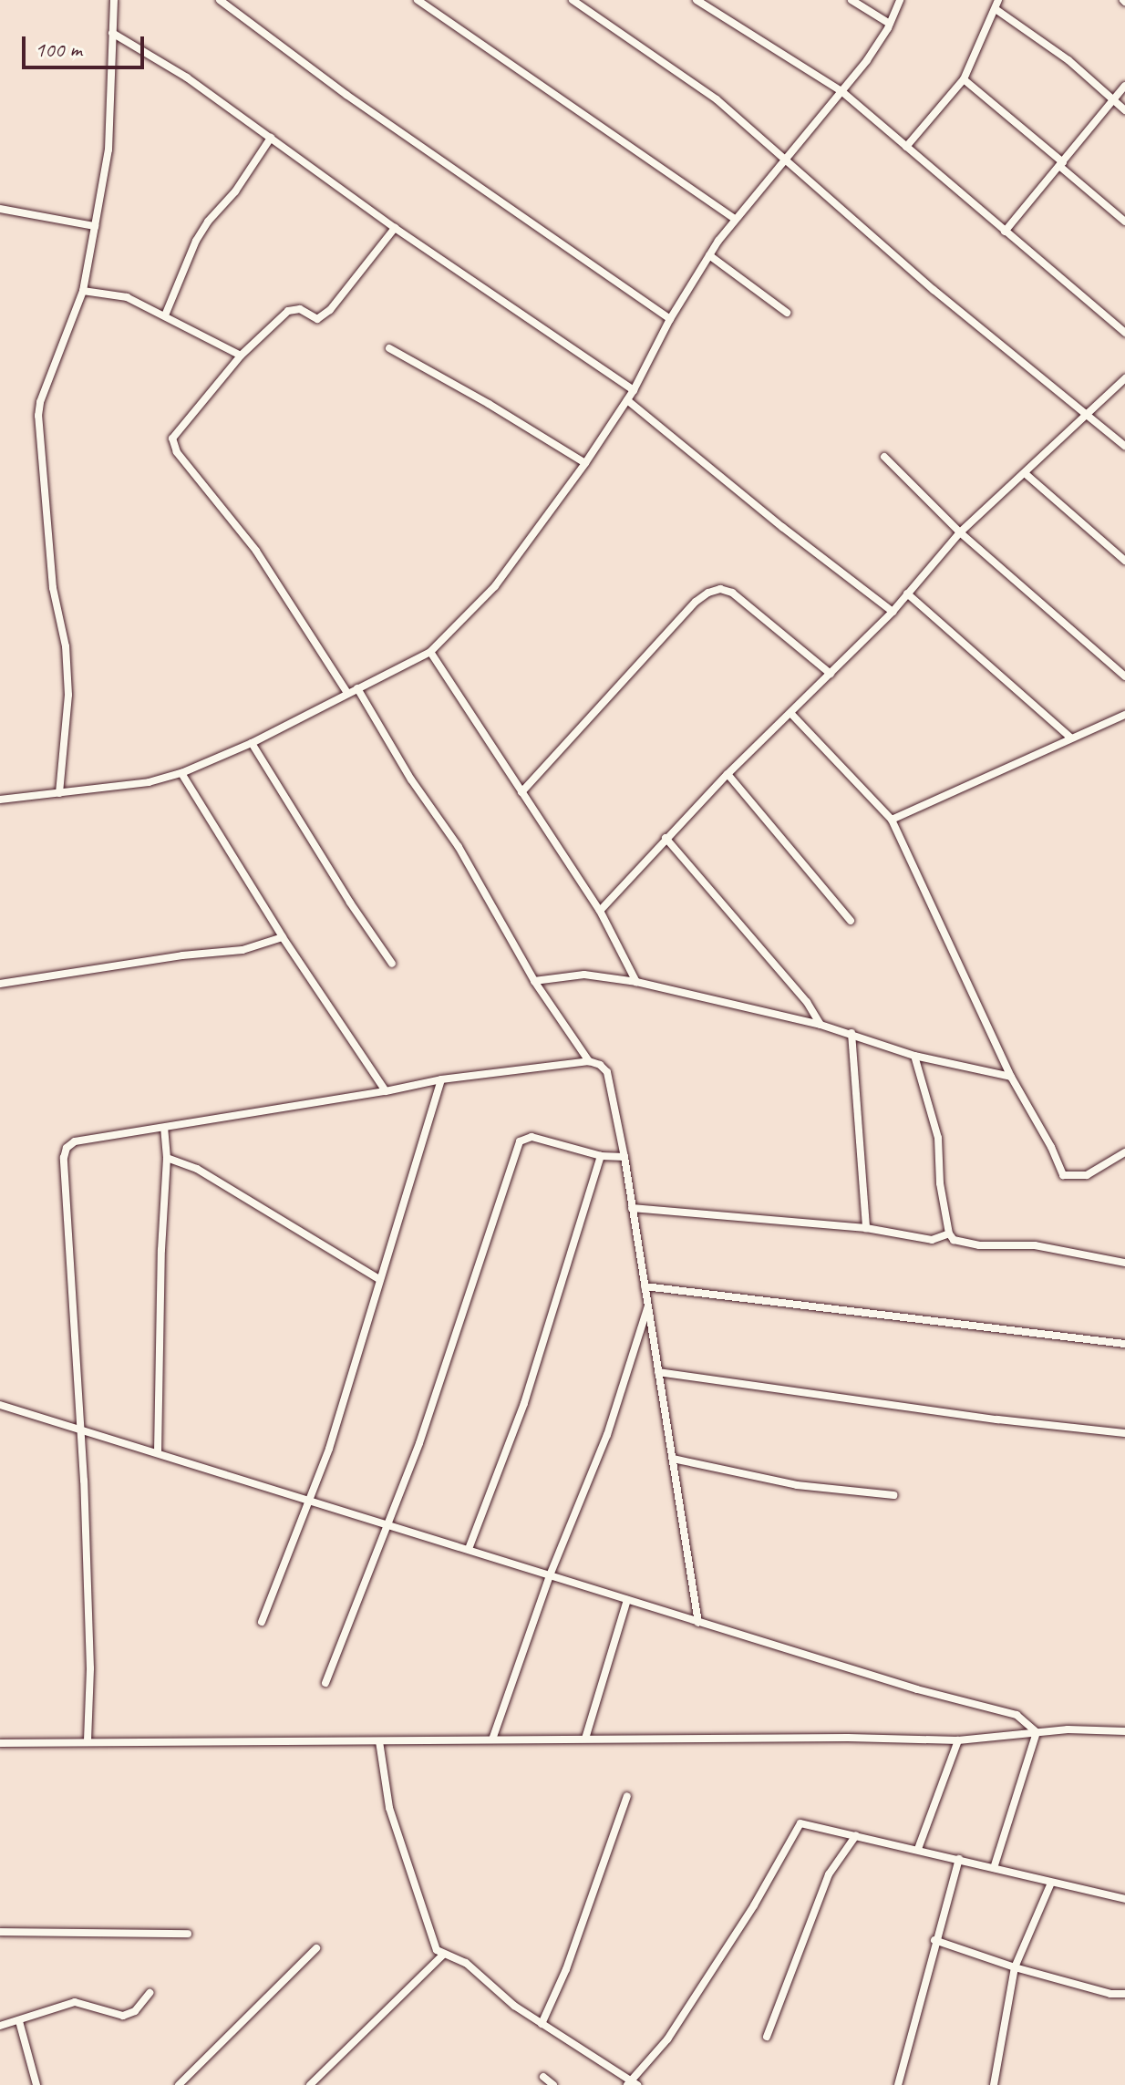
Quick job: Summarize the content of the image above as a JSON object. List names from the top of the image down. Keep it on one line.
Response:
{"scale_bar":"100 m"}
